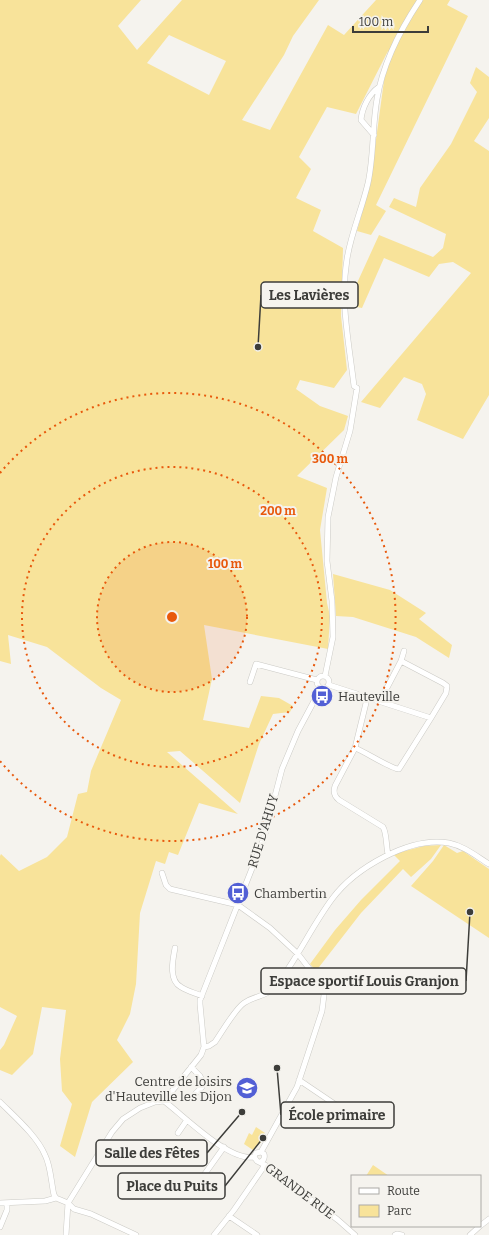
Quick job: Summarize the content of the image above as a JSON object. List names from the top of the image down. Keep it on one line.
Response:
{"streets":{"street":["RUE D'AHUY","GRANDE RUE"]},"places":{"other":["Les Lavières","Espace sportif Louis Granjon","École primaire","Salle des Fêtes","Place du Puits"],"bus stop":["Hauteville","Chambertin"],"school or university":["Centre de loisirs d'Hauteville les Dijon"]},"legend":["Route","Parc"],"scale_bar":"100 m","rings":["300 m","200 m","100 m"]}
